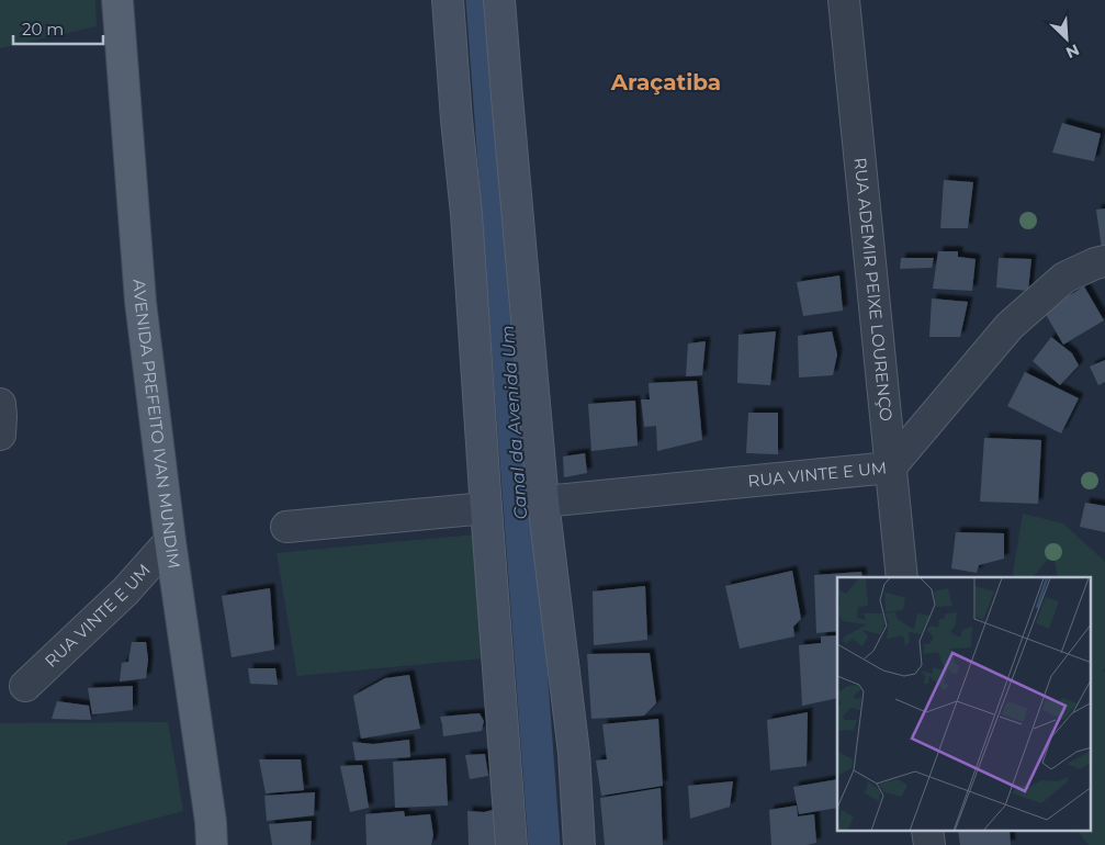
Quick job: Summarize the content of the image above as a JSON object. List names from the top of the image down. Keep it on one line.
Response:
{"streets":{"main road":["AVENIDA PREFEITO IVAN MUNDIM"],"street":["RUA ADEMIR PEIXE LOURENÇO","RUA VINTE E UM"]},"crossings":[["RUA ADEMIR PEIXE LOURENÇO","RUA VINTE E UM"],["AVENIDA PREFEITO IVAN MUNDIM","RUA VINTE E UM"]],"districts":["Araçatiba"],"water":["Canal da Avenida Um"],"scale_bar":"20 m","north":"bottom right"}
